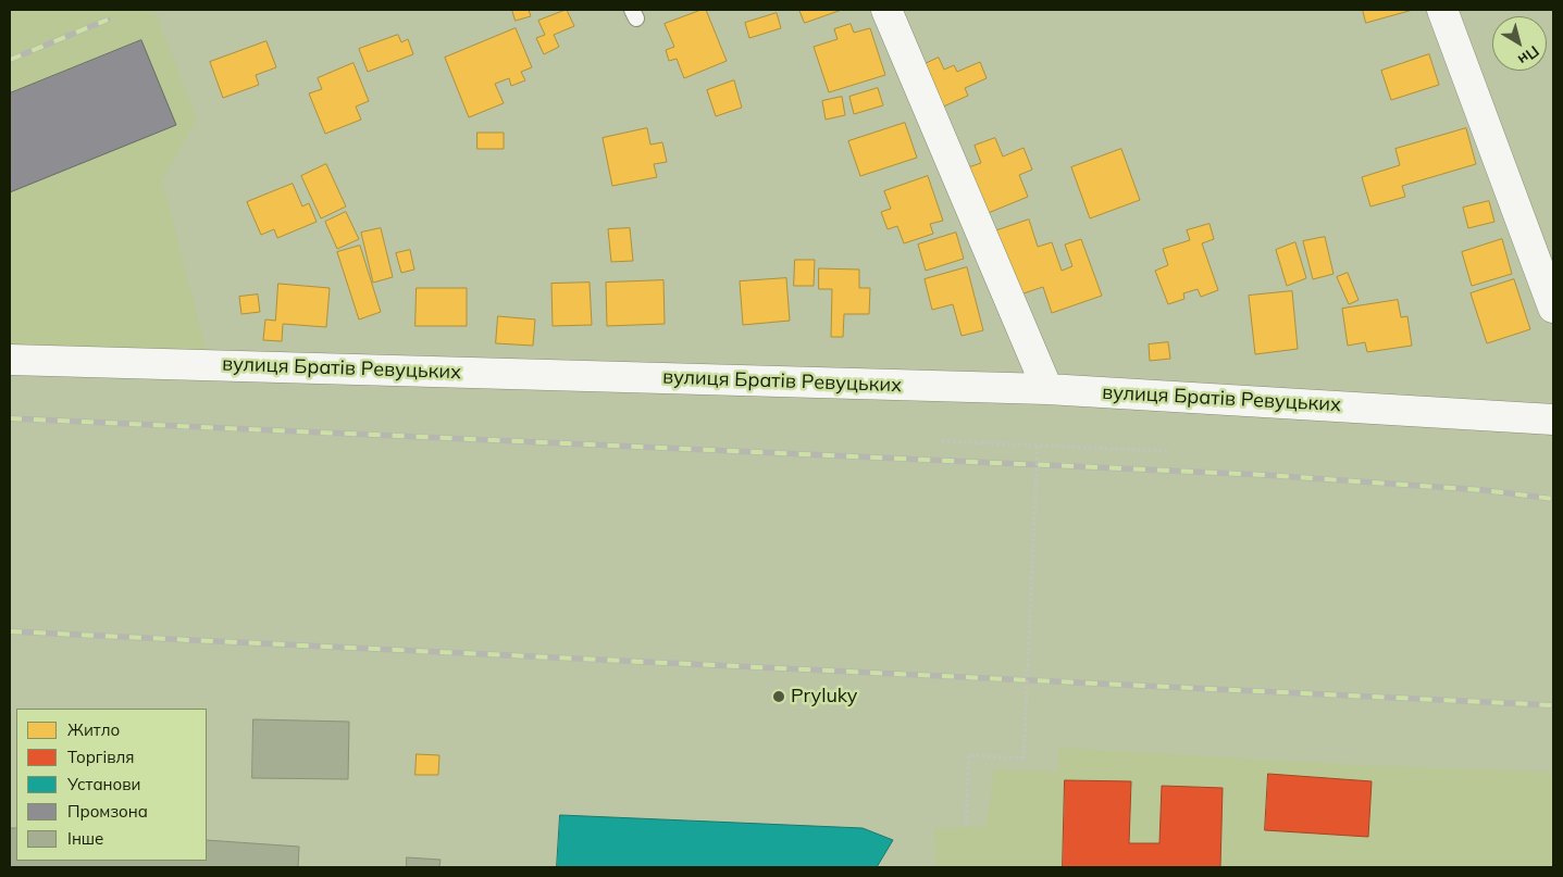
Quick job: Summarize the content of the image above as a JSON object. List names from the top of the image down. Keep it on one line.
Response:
{"streets":{"street":["вулиця Братів Ревуцьких"]},"places":["Pryluky"],"legend":["Житло","Торгівля","Установи","Промзона","Інше"],"north":"bottom right"}
